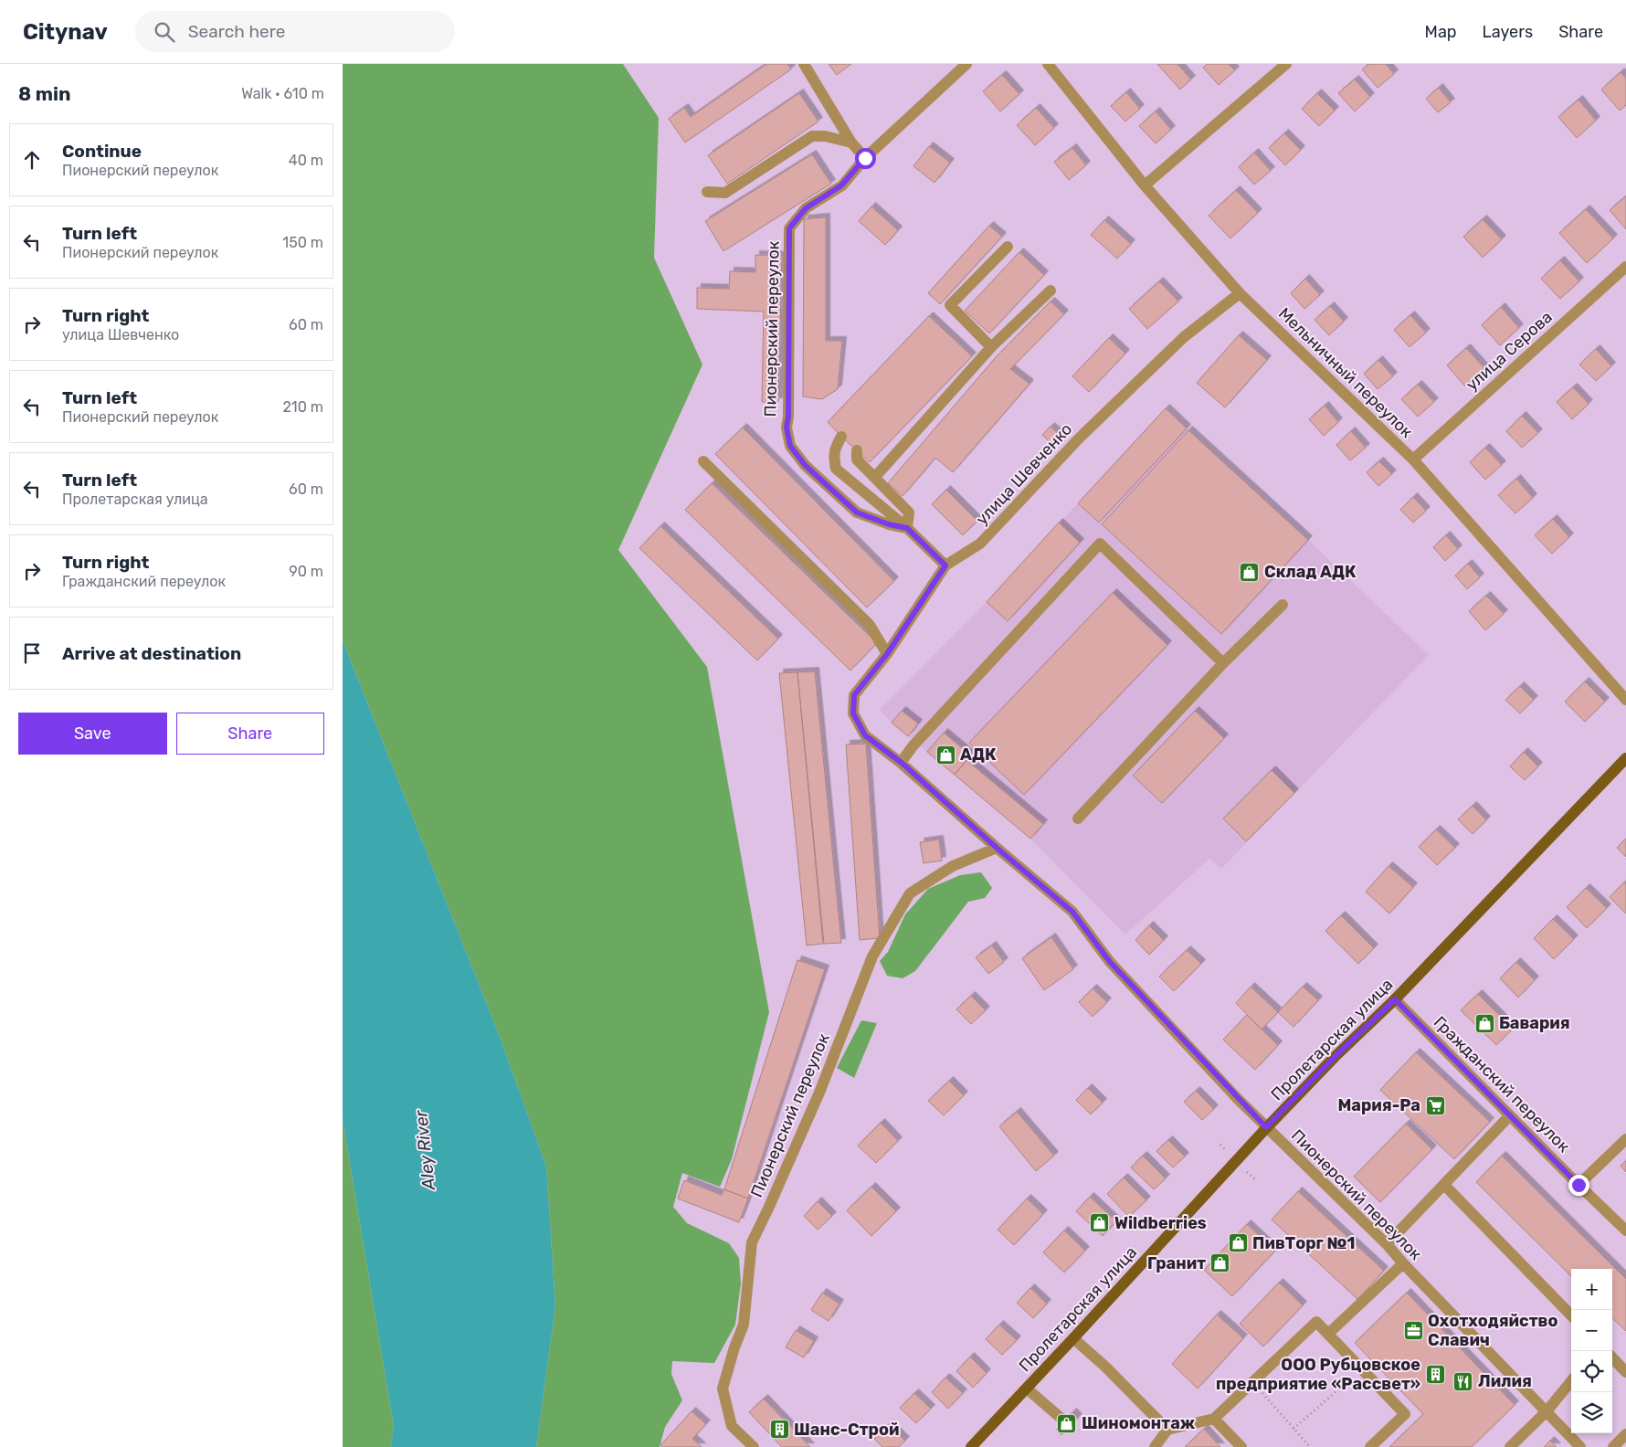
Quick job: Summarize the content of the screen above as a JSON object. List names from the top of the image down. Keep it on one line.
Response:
{"streets":{"main road":["Пролетарская улица"],"street":["Пионерский переулок","улица Серова","Мельничный переулок","улица Шевченко","Гражданский переулок"]},"crossings":[["Пионерский переулок","улица Шевченко"],["Пионерский переулок","Пролетарская улица"],["улица Серова","Мельничный переулок"],["Мельничный переулок","улица Шевченко"],["Пролетарская улица","Гражданский переулок"]],"water":["Aley River"],"places":{"shop":["Склад АДК","АДК","Бавария","Wildberries","ПивТорг №1","Гранит","Шиномонтаж"],"supermarket":["Мария-Ра"],"office":["Охотходяйство Славич"],"building":["ООО Рубцовское предприятие «Рассвет»","Шанс-Строй"],"restaurant":["Лилия"]},"page":{"header":"Citynav","search":"Search here","nav":["Map","Layers","Share"],"heading":["8 min","Walk · 610 m"],"list":[["Continue","Пионерский переулок","40 m"],["Turn left","Пионерский переулок","150 m"],["Turn right","улица Шевченко","60 m"],["Turn left","Пионерский переулок","210 m"],["Turn left","Пролетарская улица","60 m"],["Turn right","Гражданский переулок","90 m"],"Arrive at destination"],"buttons":["Save","Share"],"map_buttons":["+","−"]}}
